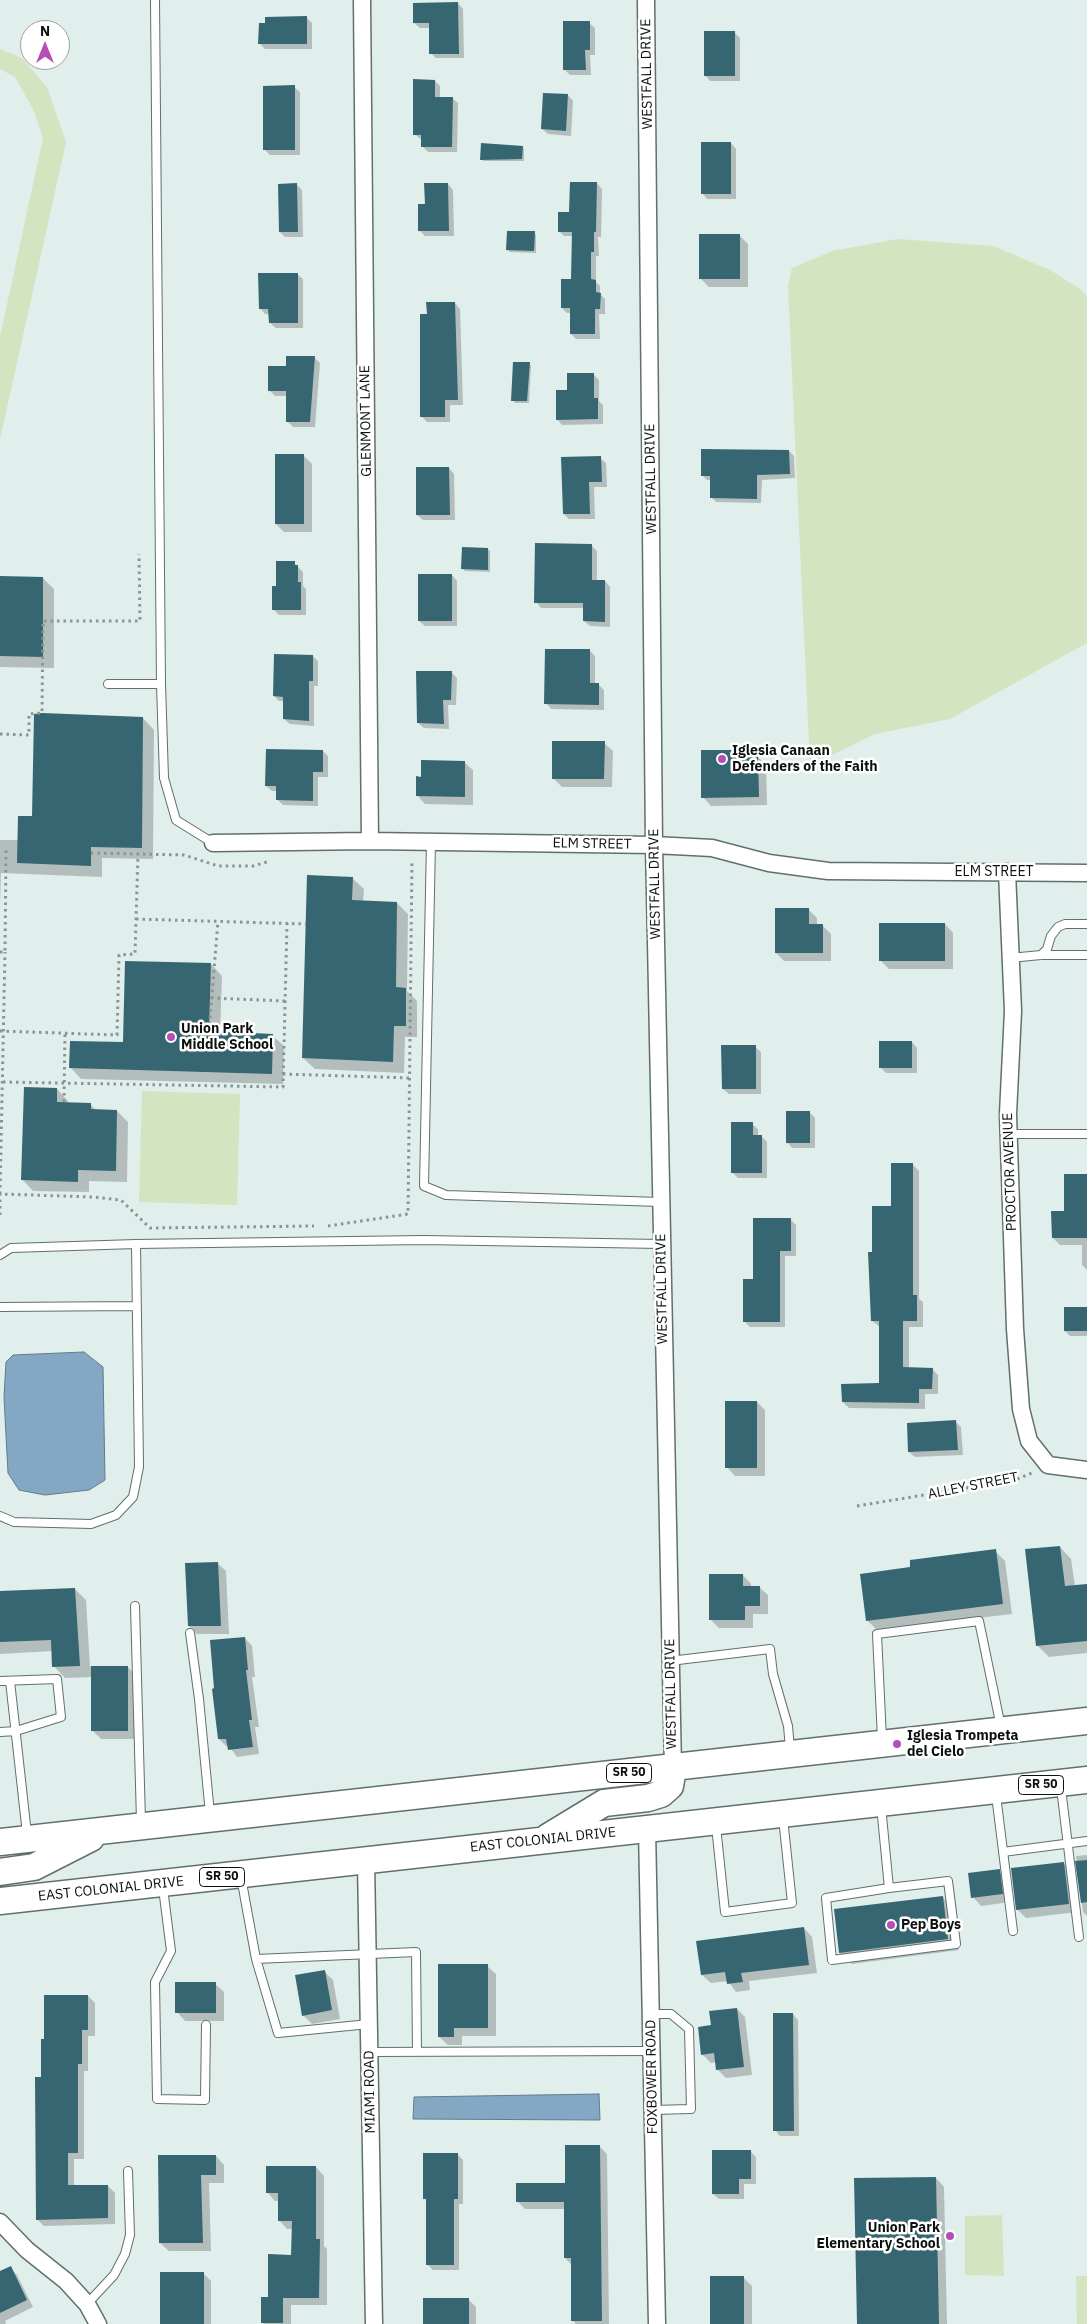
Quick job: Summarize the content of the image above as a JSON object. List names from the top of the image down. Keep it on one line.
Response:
{"streets":{"highway":["SR 50","EAST COLONIAL DRIVE"],"street":["WESTFALL DRIVE","GLENMONT LANE","ELM STREET","PROCTOR AVENUE","FOXBOWER ROAD","MIAMI ROAD"],"path":["ALLEY STREET"]},"crossings":[["WESTFALL DRIVE","ELM STREET"],["WESTFALL DRIVE","SR 50"],["GLENMONT LANE","ELM STREET"],["ELM STREET","PROCTOR AVENUE"],["PROCTOR AVENUE","ALLEY STREET"],["EAST COLONIAL DRIVE","FOXBOWER ROAD"],["EAST COLONIAL DRIVE","MIAMI ROAD"]],"places":["Iglesia Canaan Defenders of the Faith","Union Park Middle School","Iglesia Trompeta del Cielo","Pep Boys","Union Park Elementary School"],"north":"top"}
